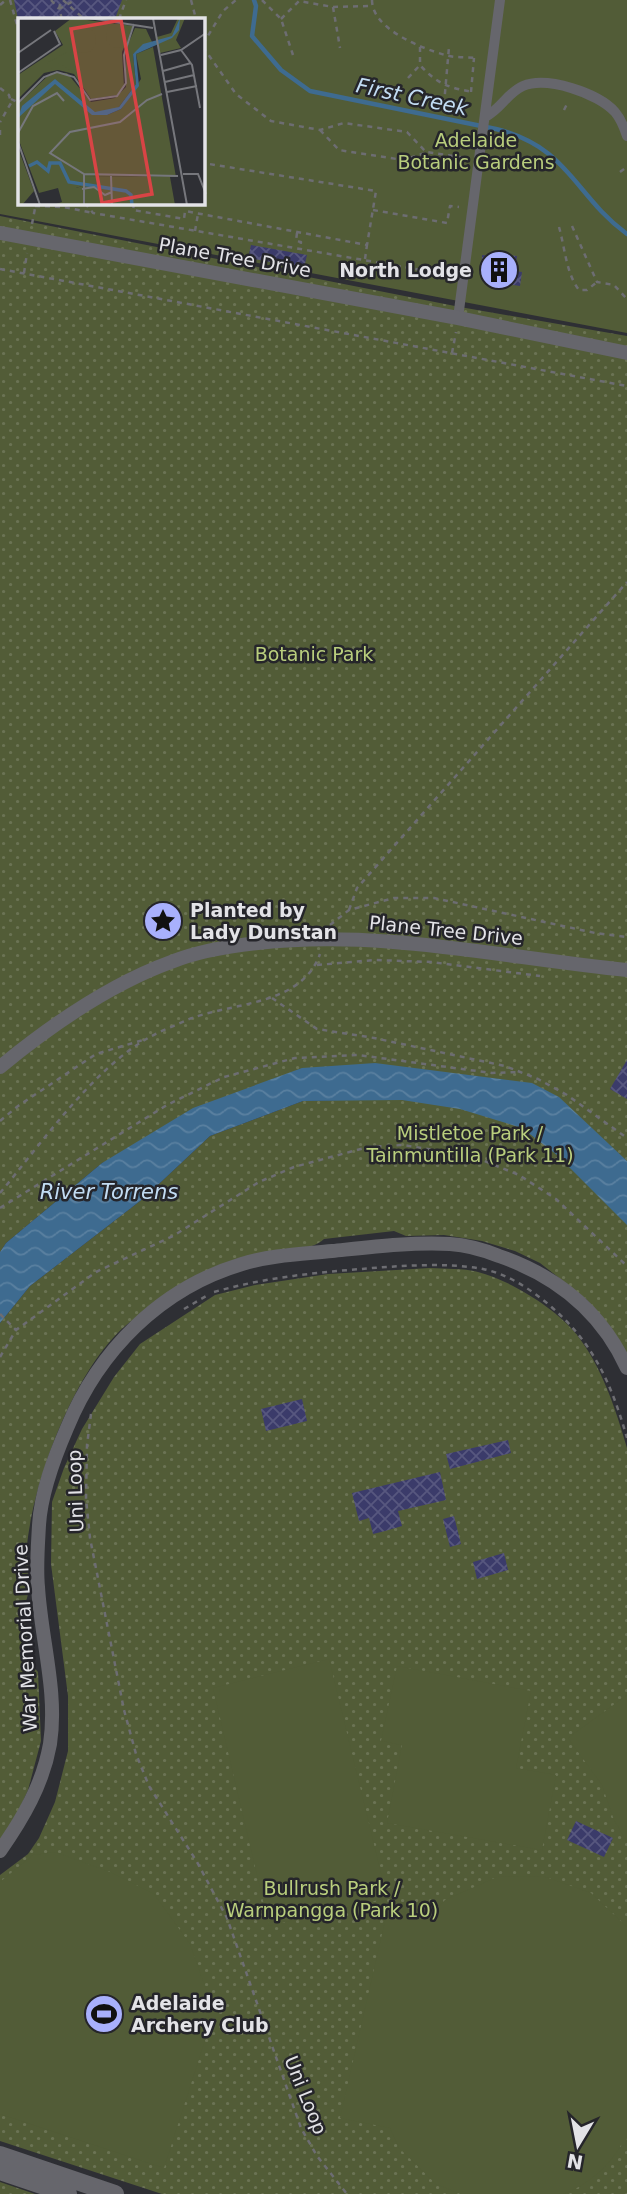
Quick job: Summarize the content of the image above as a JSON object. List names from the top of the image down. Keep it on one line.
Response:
{"streets":{"street":["Plane Tree Drive","War Memorial Drive"],"path":["Uni Loop"]},"water":["First Creek","River Torrens"],"parks":["Adelaide Botanic Gardens","Botanic Park","Mistletoe Park / Tainmuntilla (Park 11)","Bullrush Park / Warnpangga (Park 10)"],"places":{"building":["North Lodge"],"place":["Planted by Lady Dunstan"],"sports":["Adelaide Archery Club"]},"north":"bottom"}
